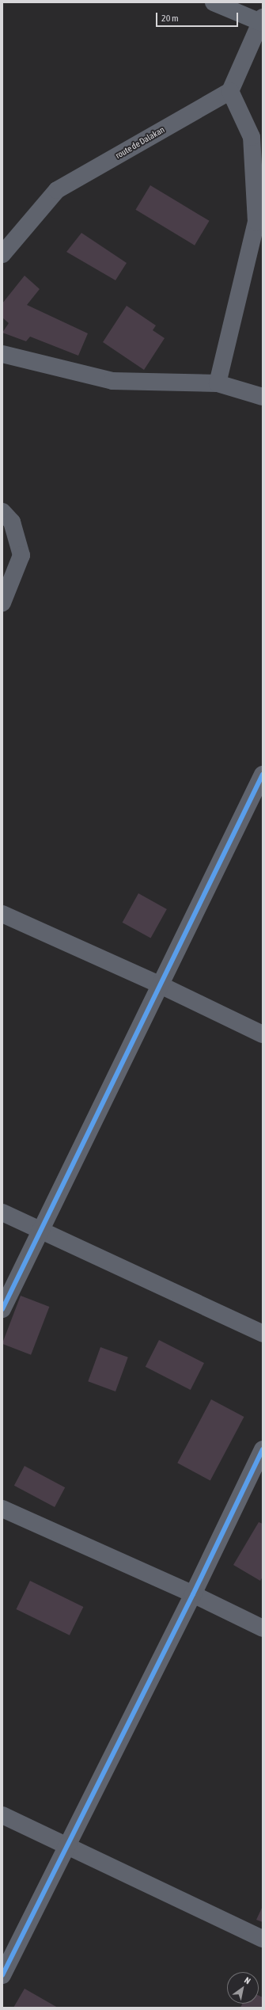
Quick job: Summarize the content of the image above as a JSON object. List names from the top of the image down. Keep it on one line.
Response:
{"streets":{"street":["route de Dalakan"]},"scale_bar":"20 m","north":"top right"}
